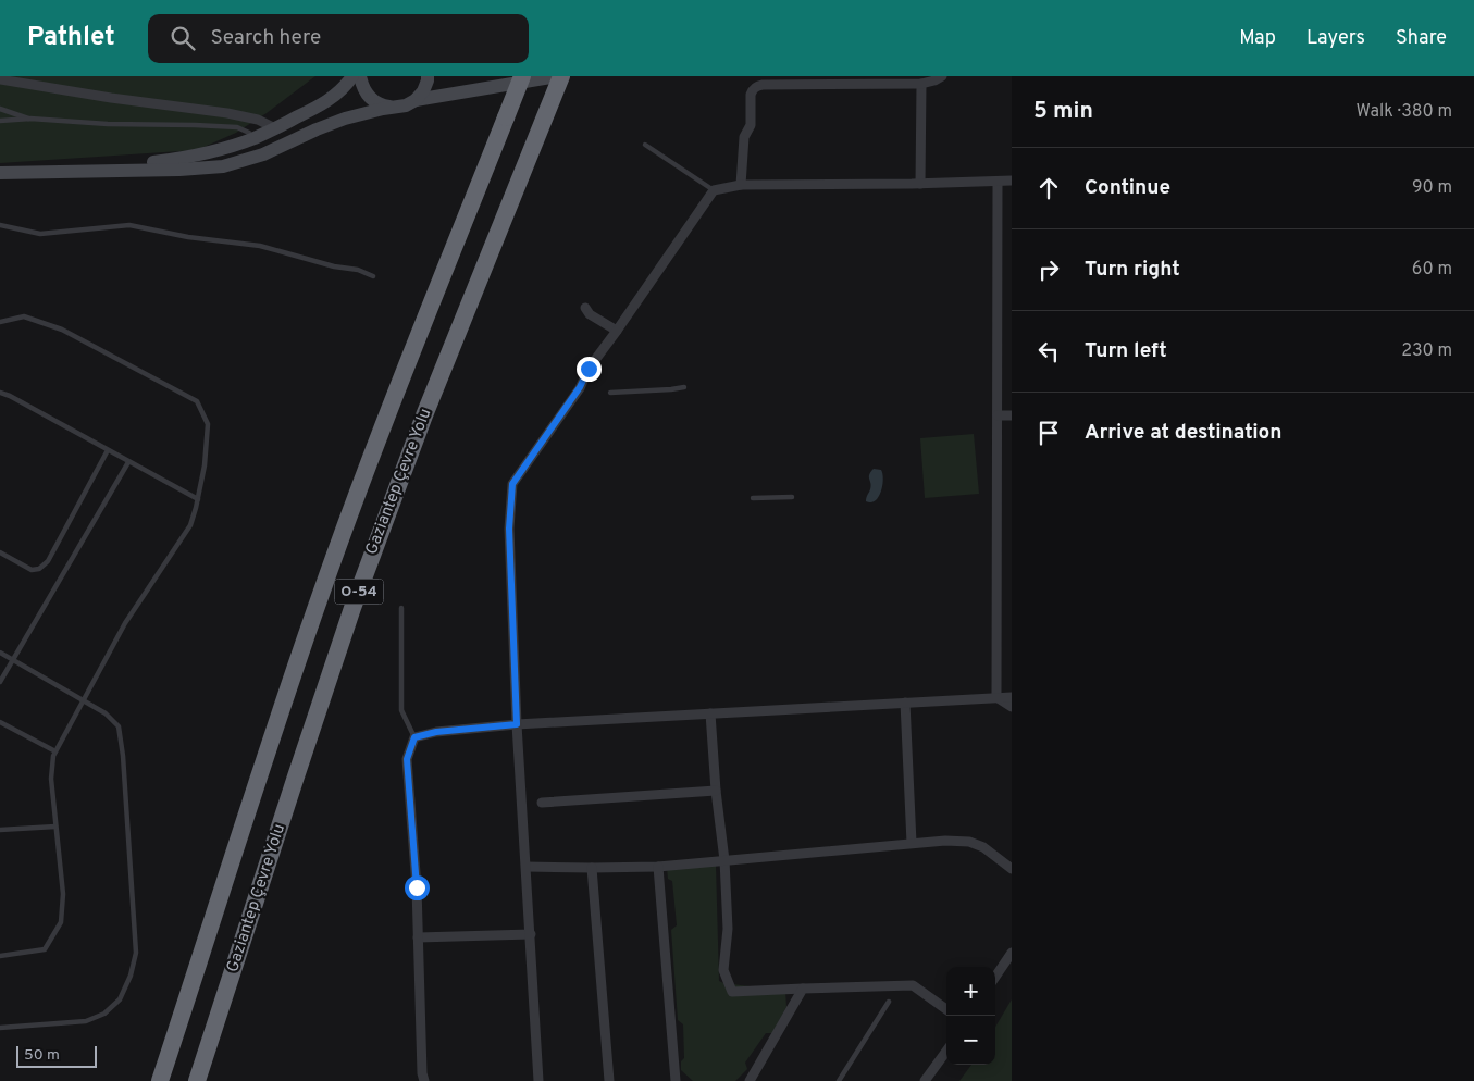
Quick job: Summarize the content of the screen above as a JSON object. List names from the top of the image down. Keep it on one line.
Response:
{"streets":{"highway":["Gaziantep Çevre Yolu","O-54"]},"scale_bar":"50 m","page":{"header":"Pathlet","search":"Search here","nav":["Map","Layers","Share"],"heading":["5 min","Walk · 380 m"],"list":[["Continue","90 m"],["Turn right","60 m"],["Turn left","230 m"],"Arrive at destination"],"map_buttons":["+","−"],"scale":"50 m"}}
